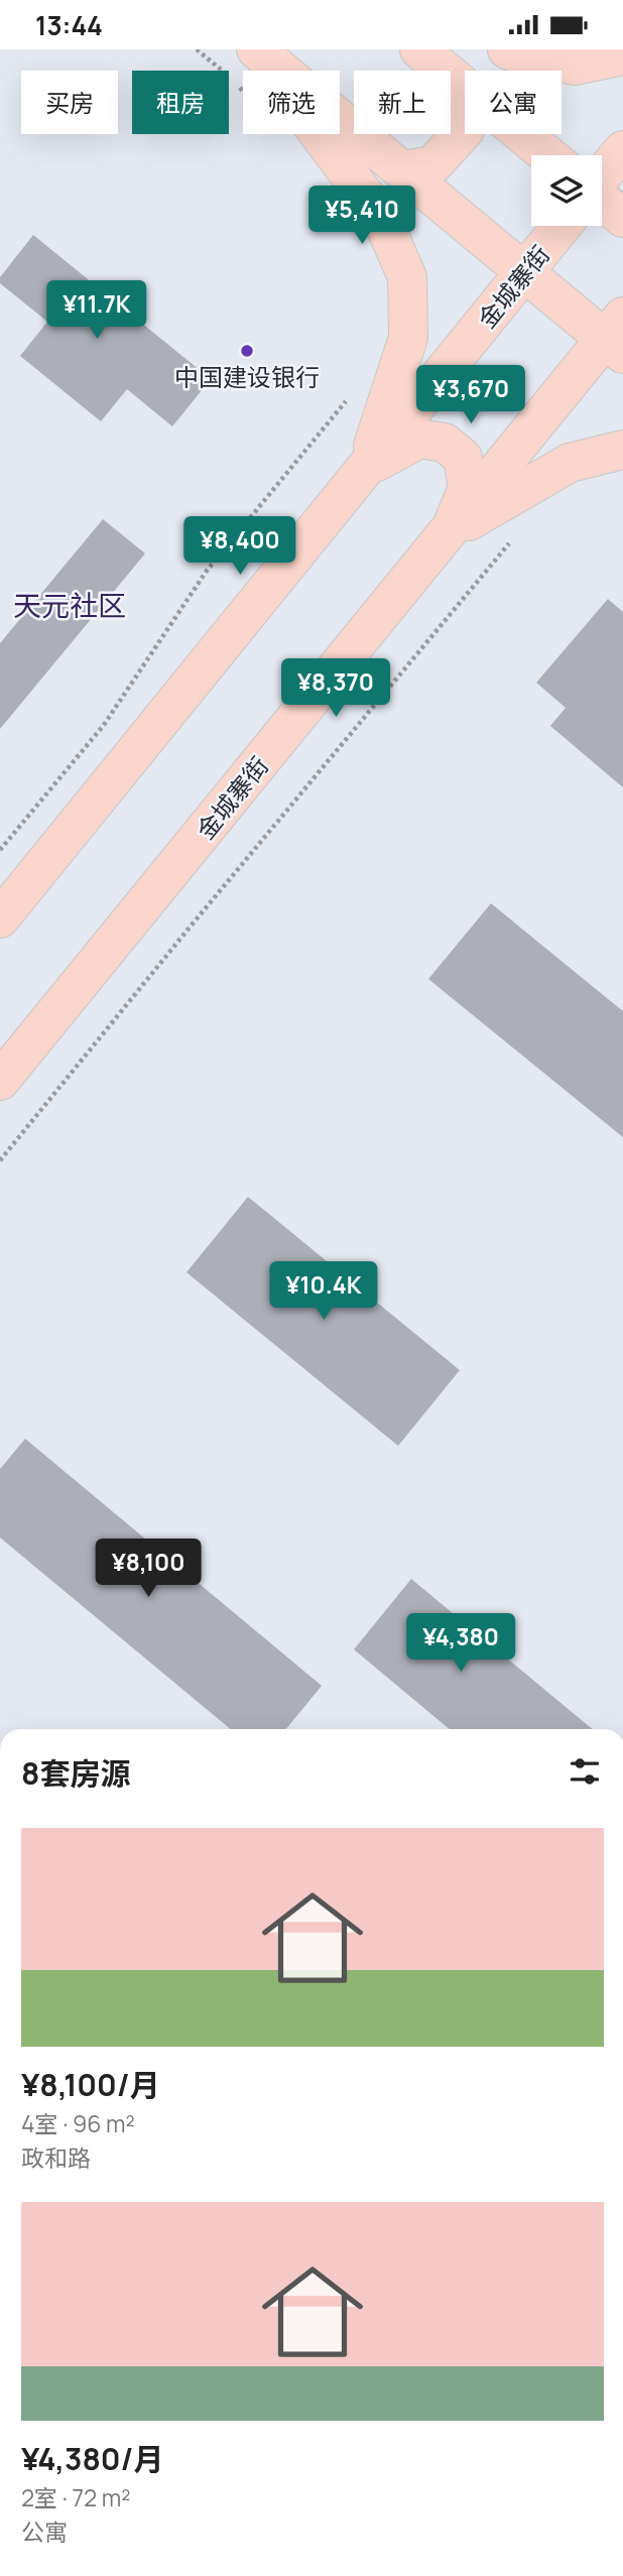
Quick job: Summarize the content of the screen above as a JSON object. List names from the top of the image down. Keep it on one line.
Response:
{"streets":{"main road":["金城寨街"]},"districts":["天元社区"],"places":["中国建设银行"],"page":{"status":"13:44","chip":["买房","租房","筛选","新上","公寓"],"price":["¥5,410","¥11.7K","¥3,670","¥8,400","¥8,370","¥10.4K","¥8,100","¥4,380"],"heading":"8套房源","list":[{"name":"¥8,100/月","note":"4室 · 96 m² · 政和路"},{"name":"¥4,380/月","note":"2室 · 72 m² · 公寓"}]}}
